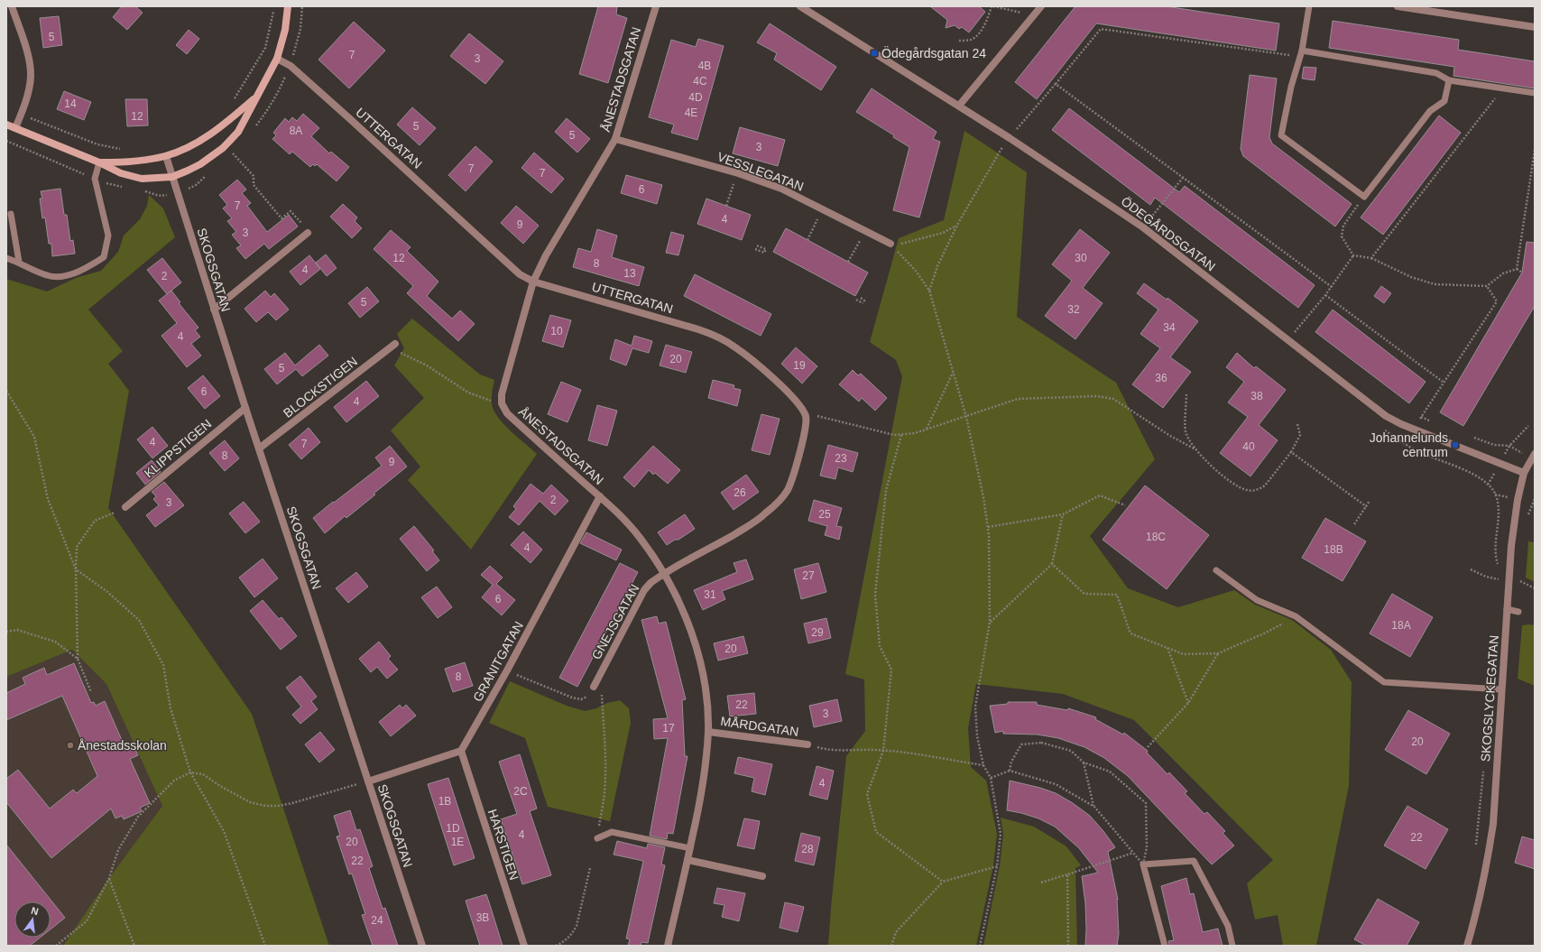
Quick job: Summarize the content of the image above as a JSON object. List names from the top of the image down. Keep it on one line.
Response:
{"streets":{"street":["ÅNESTADSGATAN","UTTERGATAN","VESSLEGATAN","ÖDEGÅRDSGATAN","SKOGSGATAN","BLOCKSTIGEN","KLIPPSTIGEN","GNEJSGATAN","GRANITGATAN","SKOGSLYCKEGATAN","MÅRDGATAN","HARSTIGEN"]},"crossings":[["ÅNESTADSGATAN","UTTERGATAN"],["ÅNESTADSGATAN","VESSLEGATAN"],["ÅNESTADSGATAN","GNEJSGATAN"],["ÅNESTADSGATAN","GRANITGATAN"],["ÅNESTADSGATAN","MÅRDGATAN"],["ÖDEGÅRDSGATAN","SKOGSLYCKEGATAN"],["SKOGSGATAN","BLOCKSTIGEN"],["SKOGSGATAN","KLIPPSTIGEN"],["GRANITGATAN","HARSTIGEN"]],"places":{"transit":["Ödegårdsgatan 24","Johannelunds centrum"],"other":["Ånestadsskolan"]},"house_numbers":["5","7","3","4B","4C","4D","14","4E","12","5","8A","5","3","7","7","6","7","4","9","3","12","30","8","4","13","2","5","32","34","10","4","20","19","5","36","6","38","4","4","7","40","8","23","9","26","2","3","25","18C","4","18B","27","31","6","18A","29","20","8","22","3","17","20","4","2C","1B","1D","4","22","20","1E","28","22","3B","24"],"north":"top"}
